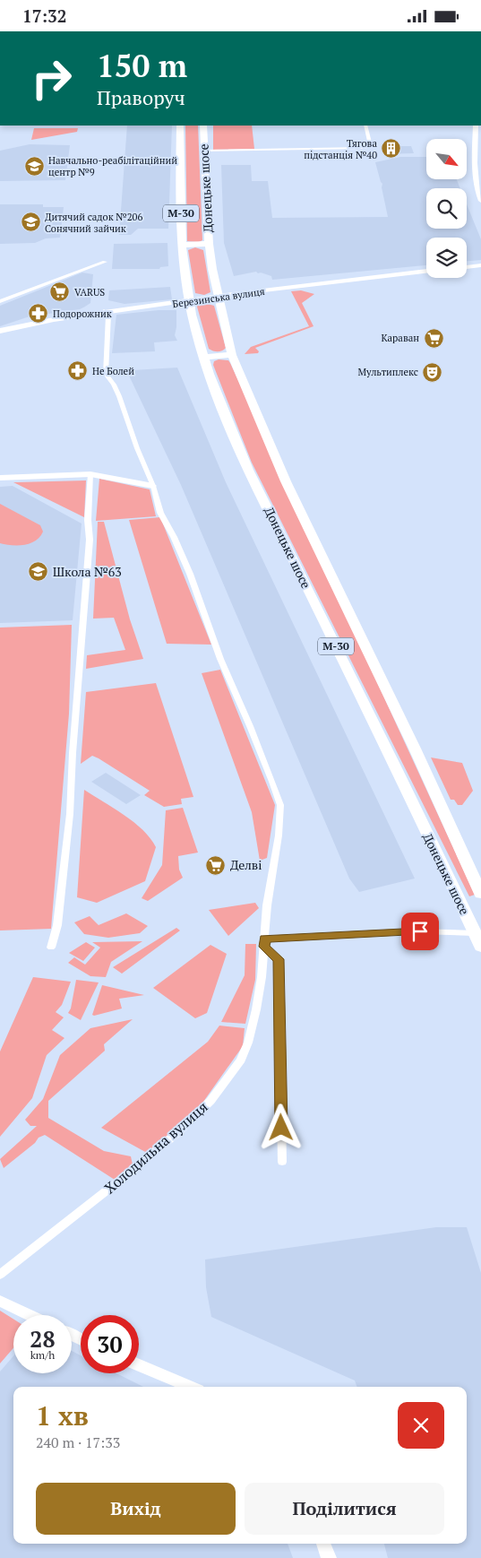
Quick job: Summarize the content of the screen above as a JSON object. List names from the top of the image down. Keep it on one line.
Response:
{"streets":{"highway":["Донецьке шосе","М-30"],"main road":["Березинська вулиця"],"street":["Холодильна вулиця"]},"crossings":[["Донецьке шосе","Березинська вулиця"],["Березинська вулиця","Холодильна вулиця"]],"places":{"building":["Тягова пiдстанцiя №40"],"school or university":["Навчально-реабілітаційний центр №9","Дитячий садок №206 Сонячний зайчик","Школа №63"],"supermarket":["VARUS","Караван","Делві"],"pharmacy":["Подорожник","Не Болей"],"theatre":["Мультиплекс"]},"north":"bottom right","page":{"status":"17:32","turn":["150 m","Праворуч"],"speed":"28 km/h","limit":"30","heading":["1 хв","240 m · 17:33"],"buttons":["Вихід","Поділитися"]}}
